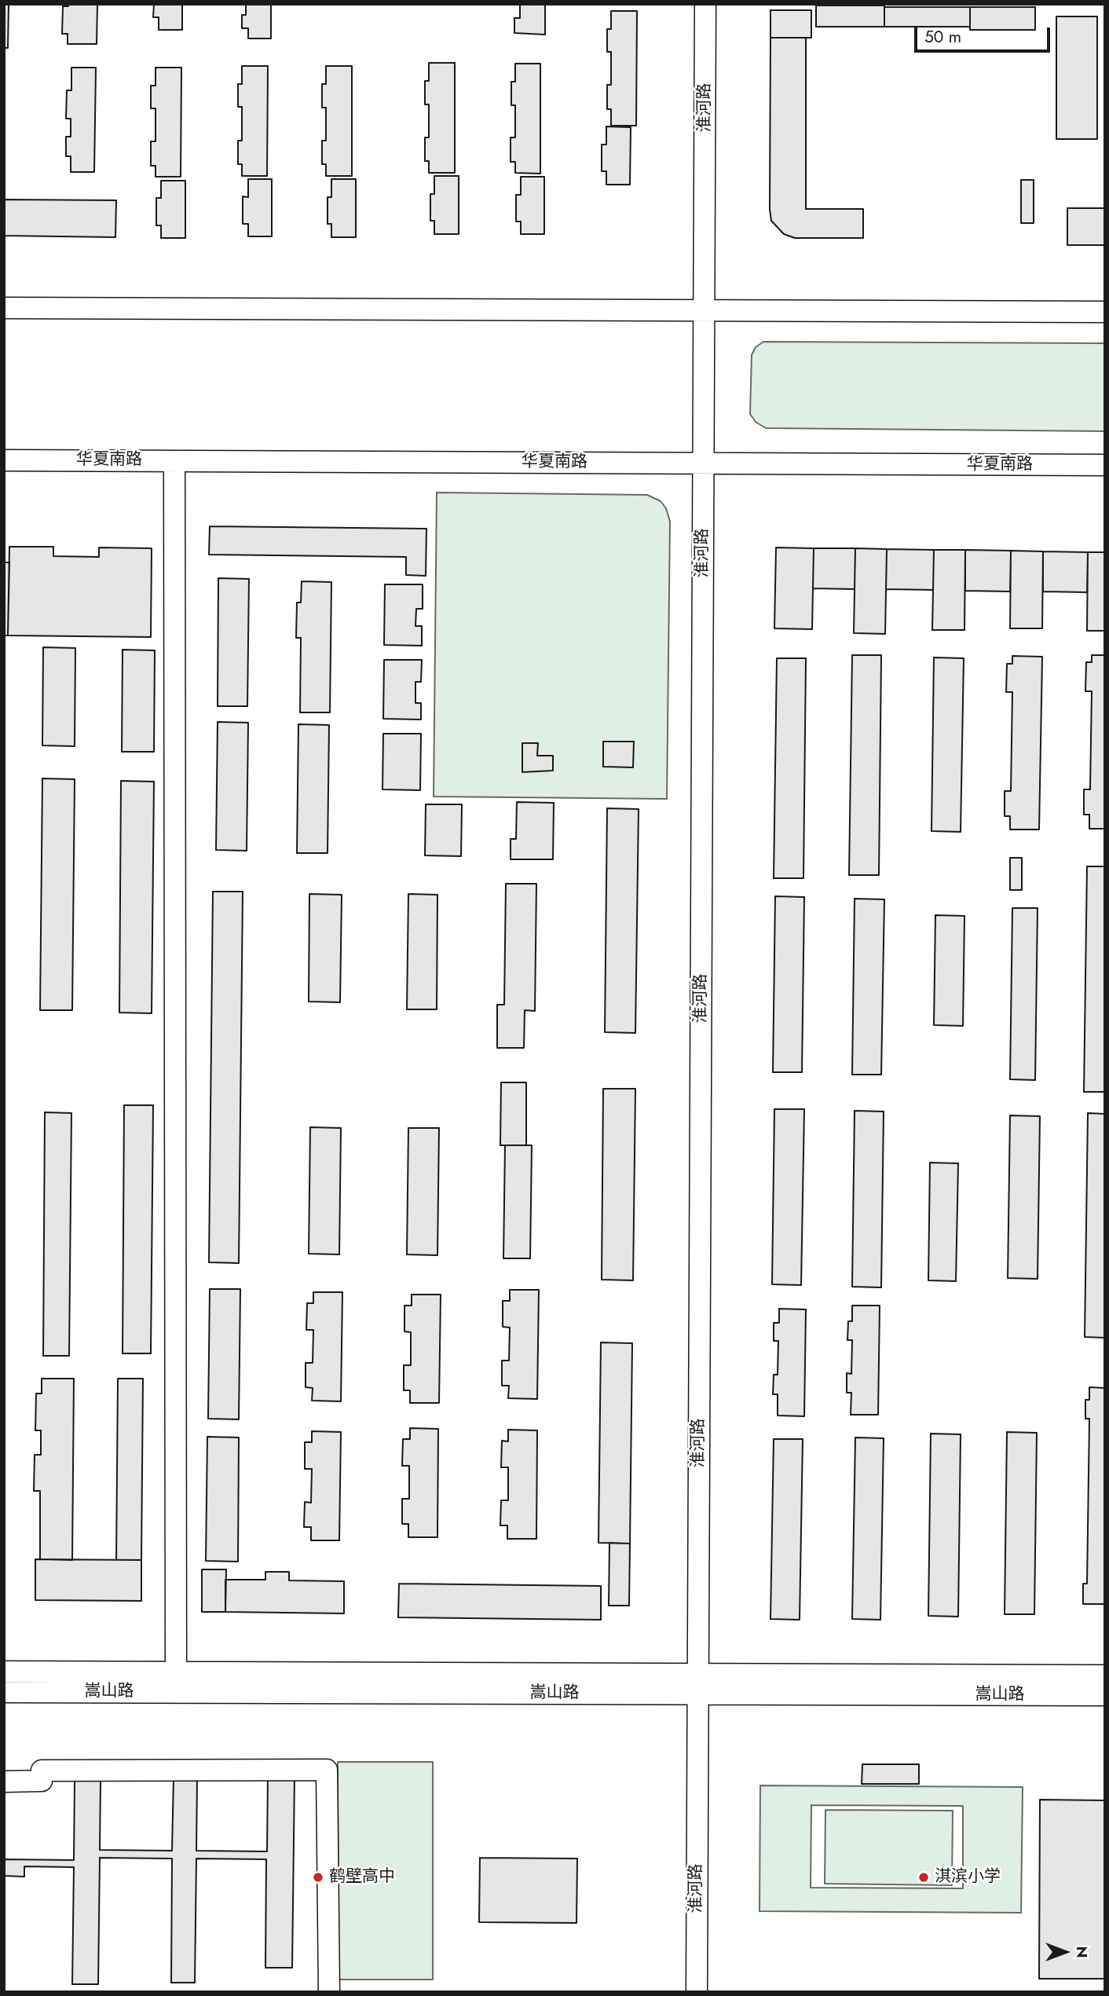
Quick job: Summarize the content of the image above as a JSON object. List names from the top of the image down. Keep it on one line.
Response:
{"streets":{"street":["淮河路","华夏南路","嵩山路"]},"crossings":[["淮河路","华夏南路"],["淮河路","嵩山路"]],"places":["鹤壁高中","淇滨小学"],"scale_bar":"50 m","north":"right"}
